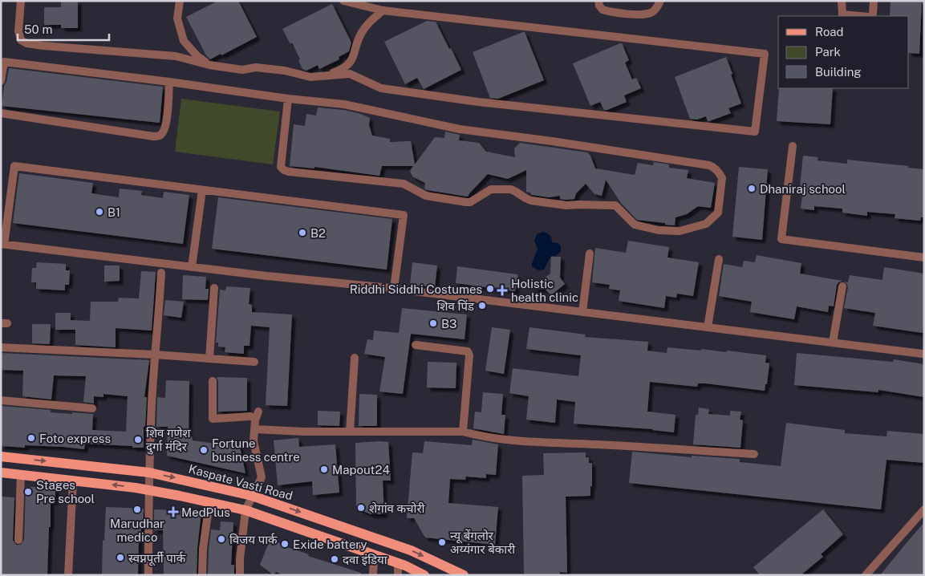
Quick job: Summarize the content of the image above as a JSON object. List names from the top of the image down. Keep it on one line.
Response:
{"streets":{"main road":["Kaspate Vasti Road"]},"places":{"other":["Dhaniraj school","B1","B2","Riddhi Siddhi Costumes","शिव पिंड","B3","Foto express","शिव गणेश दुर्गा मंदिर","Fortune business centre","Mapout24","Stages Pre school","शेगांव कचोरी","Marudhar medico","विजय पार्क","न्यू बेंगलोर अय्यंगार बेकारी","Exide battery","स्वप्नपूर्ती पार्क","दवा इंडिया"],"health":["Holistic health clinic","MedPlus"]},"legend":["Road","Park","Building"],"scale_bar":"50 m"}
